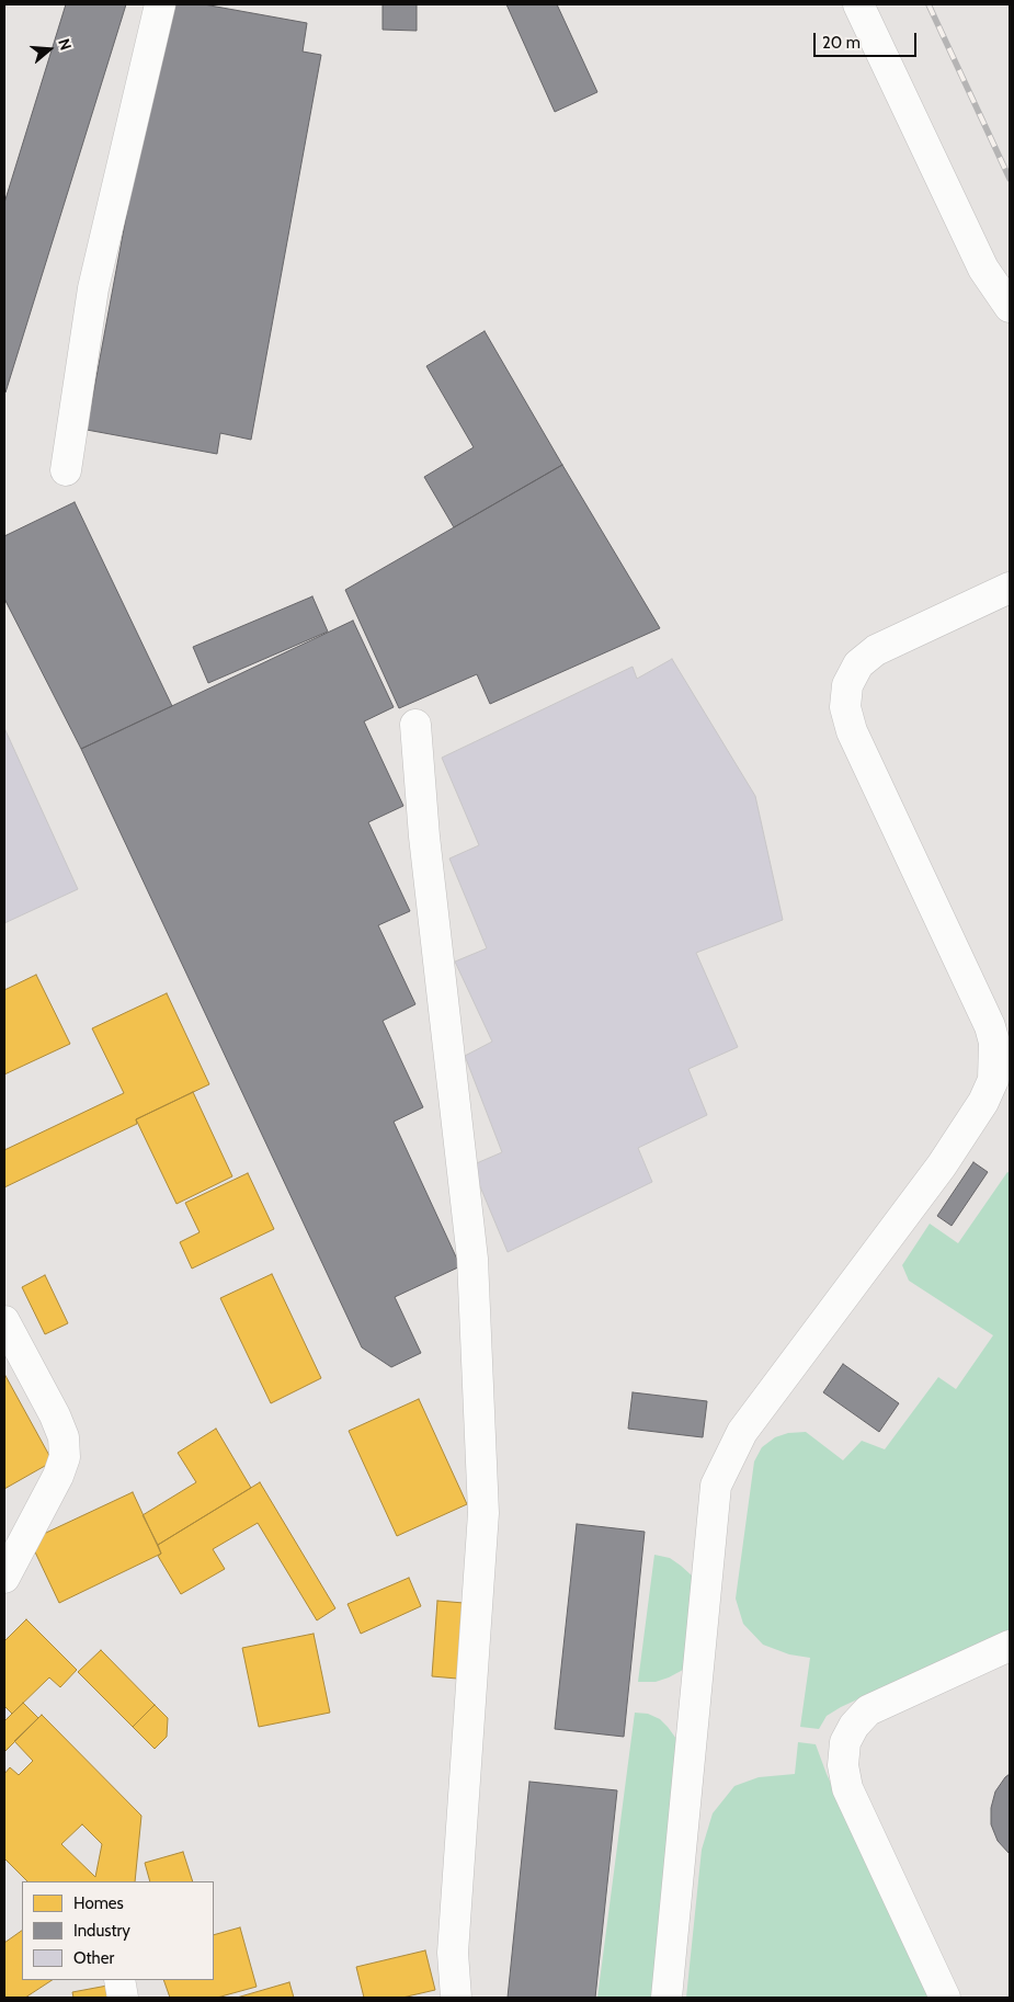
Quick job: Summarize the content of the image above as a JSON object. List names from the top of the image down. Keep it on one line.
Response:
{"legend":["Homes","Industry","Other"],"scale_bar":"20 m","north":"right"}
